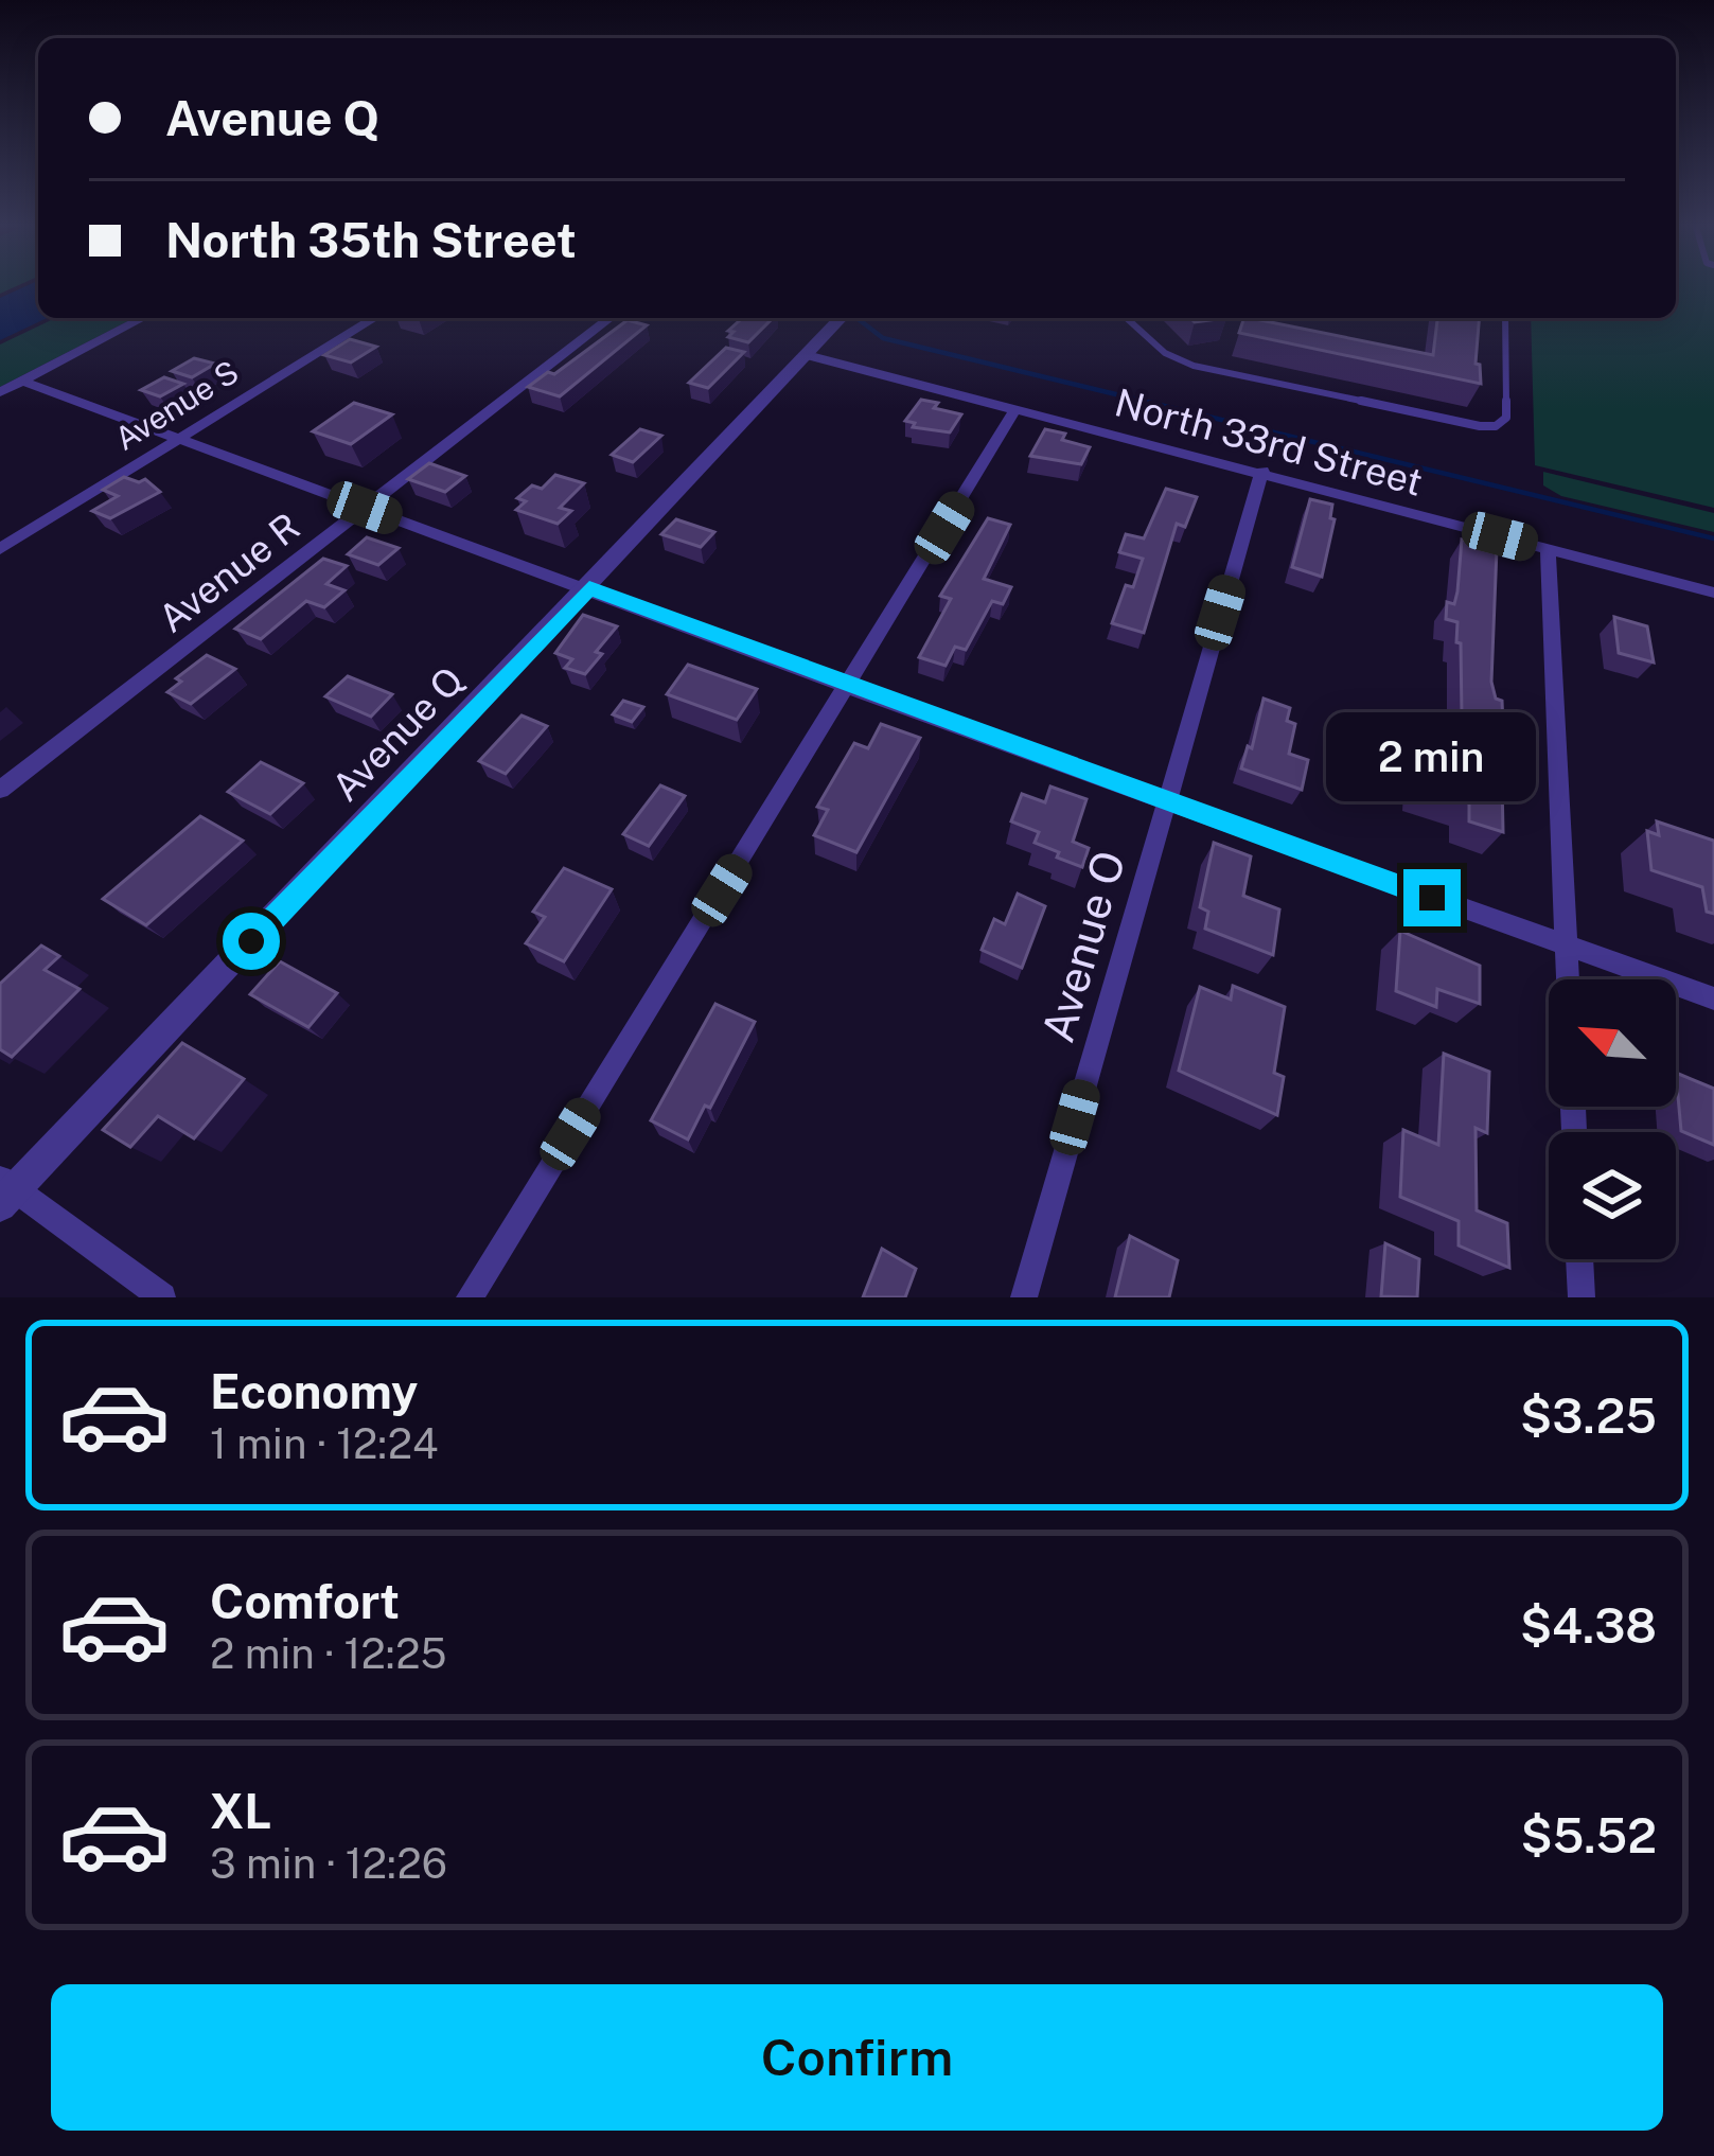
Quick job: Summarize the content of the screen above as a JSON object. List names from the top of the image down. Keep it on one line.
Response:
{"streets":{"street":["Avenue S","North 33rd Street","Avenue R","Avenue Q","Avenue O"]},"crossings":[["North 33rd Street","Avenue Q"],["North 33rd Street","Avenue O"]],"north":"top left","page":{"banner":["Avenue Q","North 35th Street"],"bubble":"2 min","list":[{"name":"Economy","note":"1 min · 12:24","value":"$3.25"},{"name":"Comfort","note":"2 min · 12:25","value":"$4.38"},{"name":"XL","note":"3 min · 12:26","value":"$5.52"}],"buttons":"Confirm"}}
